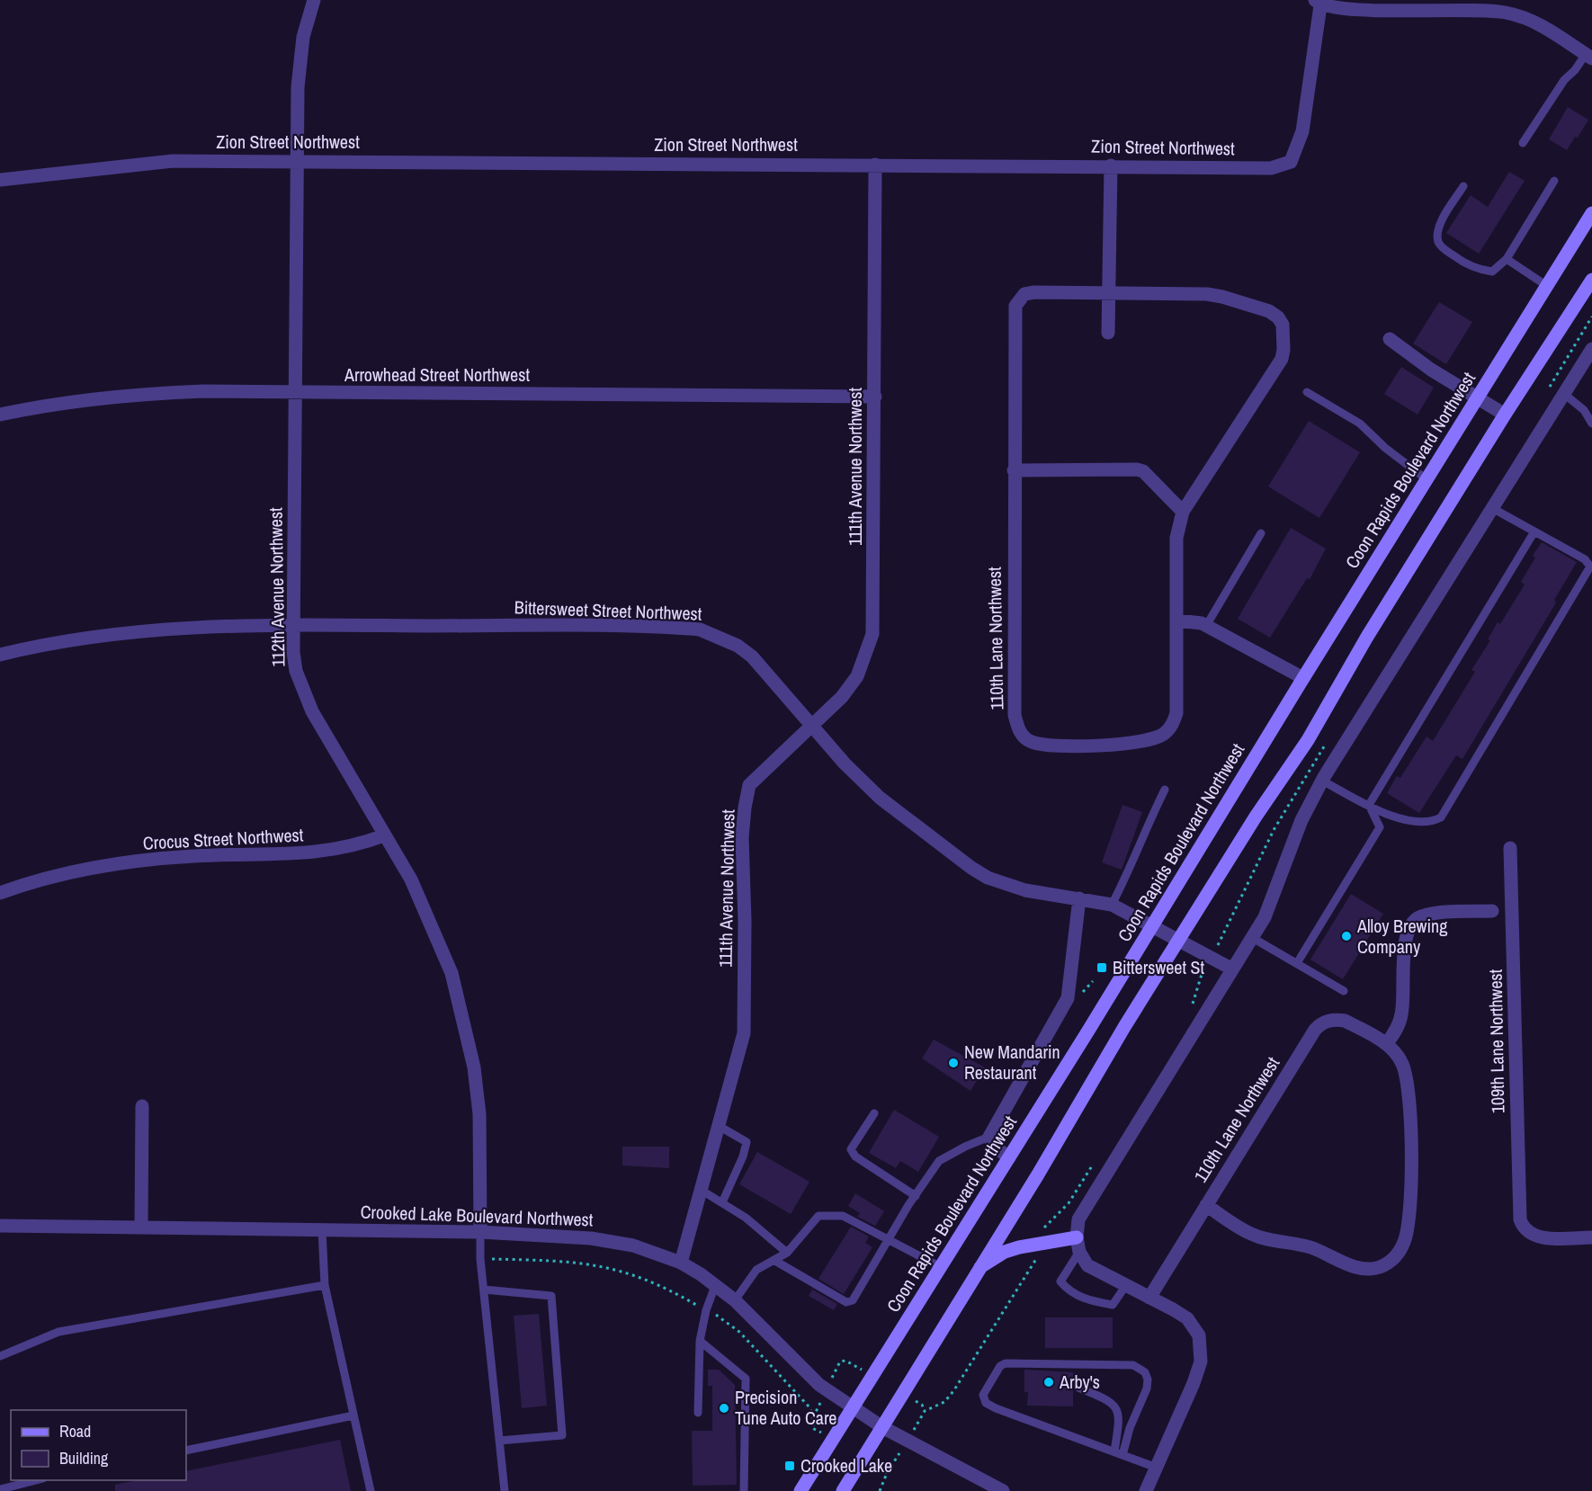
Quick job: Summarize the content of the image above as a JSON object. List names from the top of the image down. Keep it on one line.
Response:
{"streets":{"main road":["Coon Rapids Boulevard Northwest"],"street":["Zion Street Northwest","Arrowhead Street Northwest","111th Avenue Northwest","112th Avenue Northwest","Bittersweet Street Northwest","110th Lane Northwest","Crocus Street Northwest","109th Lane Northwest","Crooked Lake Boulevard Northwest"]},"crossings":[["Zion Street Northwest","111th Avenue Northwest"],["Zion Street Northwest","112th Avenue Northwest"],["Arrowhead Street Northwest","111th Avenue Northwest"],["Arrowhead Street Northwest","112th Avenue Northwest"],["111th Avenue Northwest","Bittersweet Street Northwest"],["111th Avenue Northwest","Crooked Lake Boulevard Northwest"],["Coon Rapids Boulevard Northwest","Bittersweet Street Northwest"],["Coon Rapids Boulevard Northwest","Crooked Lake Boulevard Northwest"],["112th Avenue Northwest","Bittersweet Street Northwest"],["112th Avenue Northwest","Crocus Street Northwest"],["112th Avenue Northwest","Crooked Lake Boulevard Northwest"]],"places":{"other":["Alloy Brewing Company","New Mandarin Restaurant","Arby's","Precision Tune Auto Care"],"transit":["Bittersweet St","Crooked Lake"]},"legend":["Road","Building"]}
